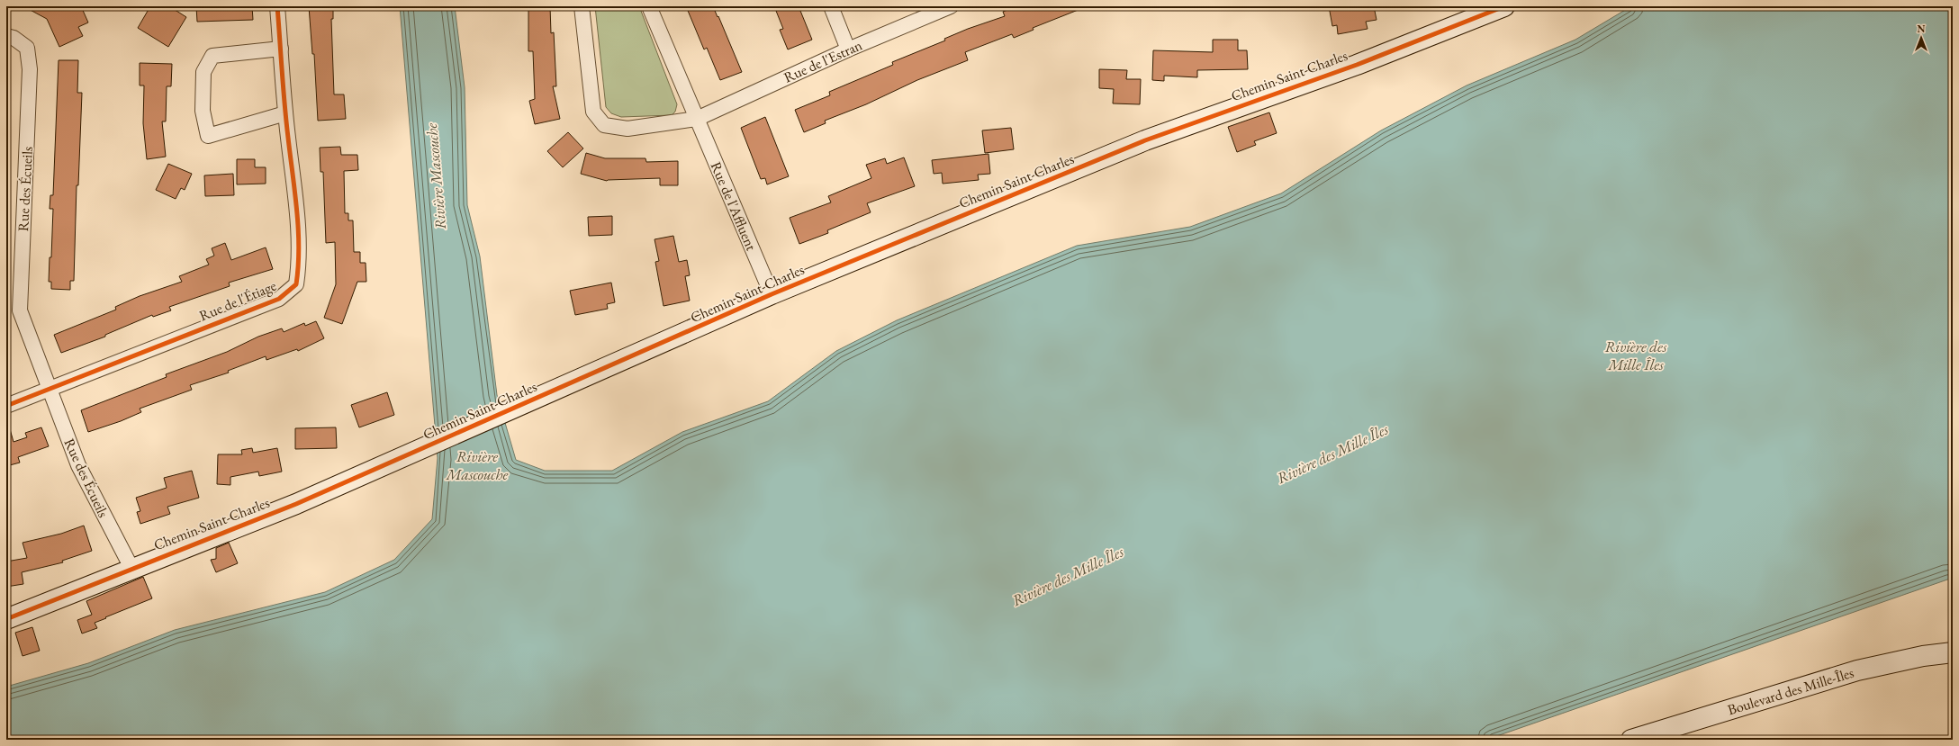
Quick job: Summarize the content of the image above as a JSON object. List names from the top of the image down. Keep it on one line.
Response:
{"streets":{"main road":["Chemin Saint-Charles","Boulevard des Mille-Îles"],"street":["Rue de l'Estran","Rue des Écueils","Rue de l'Affluent","Rue de l'Étiage"]},"crossings":[["Rue de l'Estran","Rue de l'Affluent"],["Chemin Saint-Charles","Rue des Écueils"],["Chemin Saint-Charles","Rue de l'Affluent"],["Rue des Écueils","Rue de l'Étiage"]],"water":["Rivière Mascouche","Rivière des Mille Îles"],"north":"top"}
